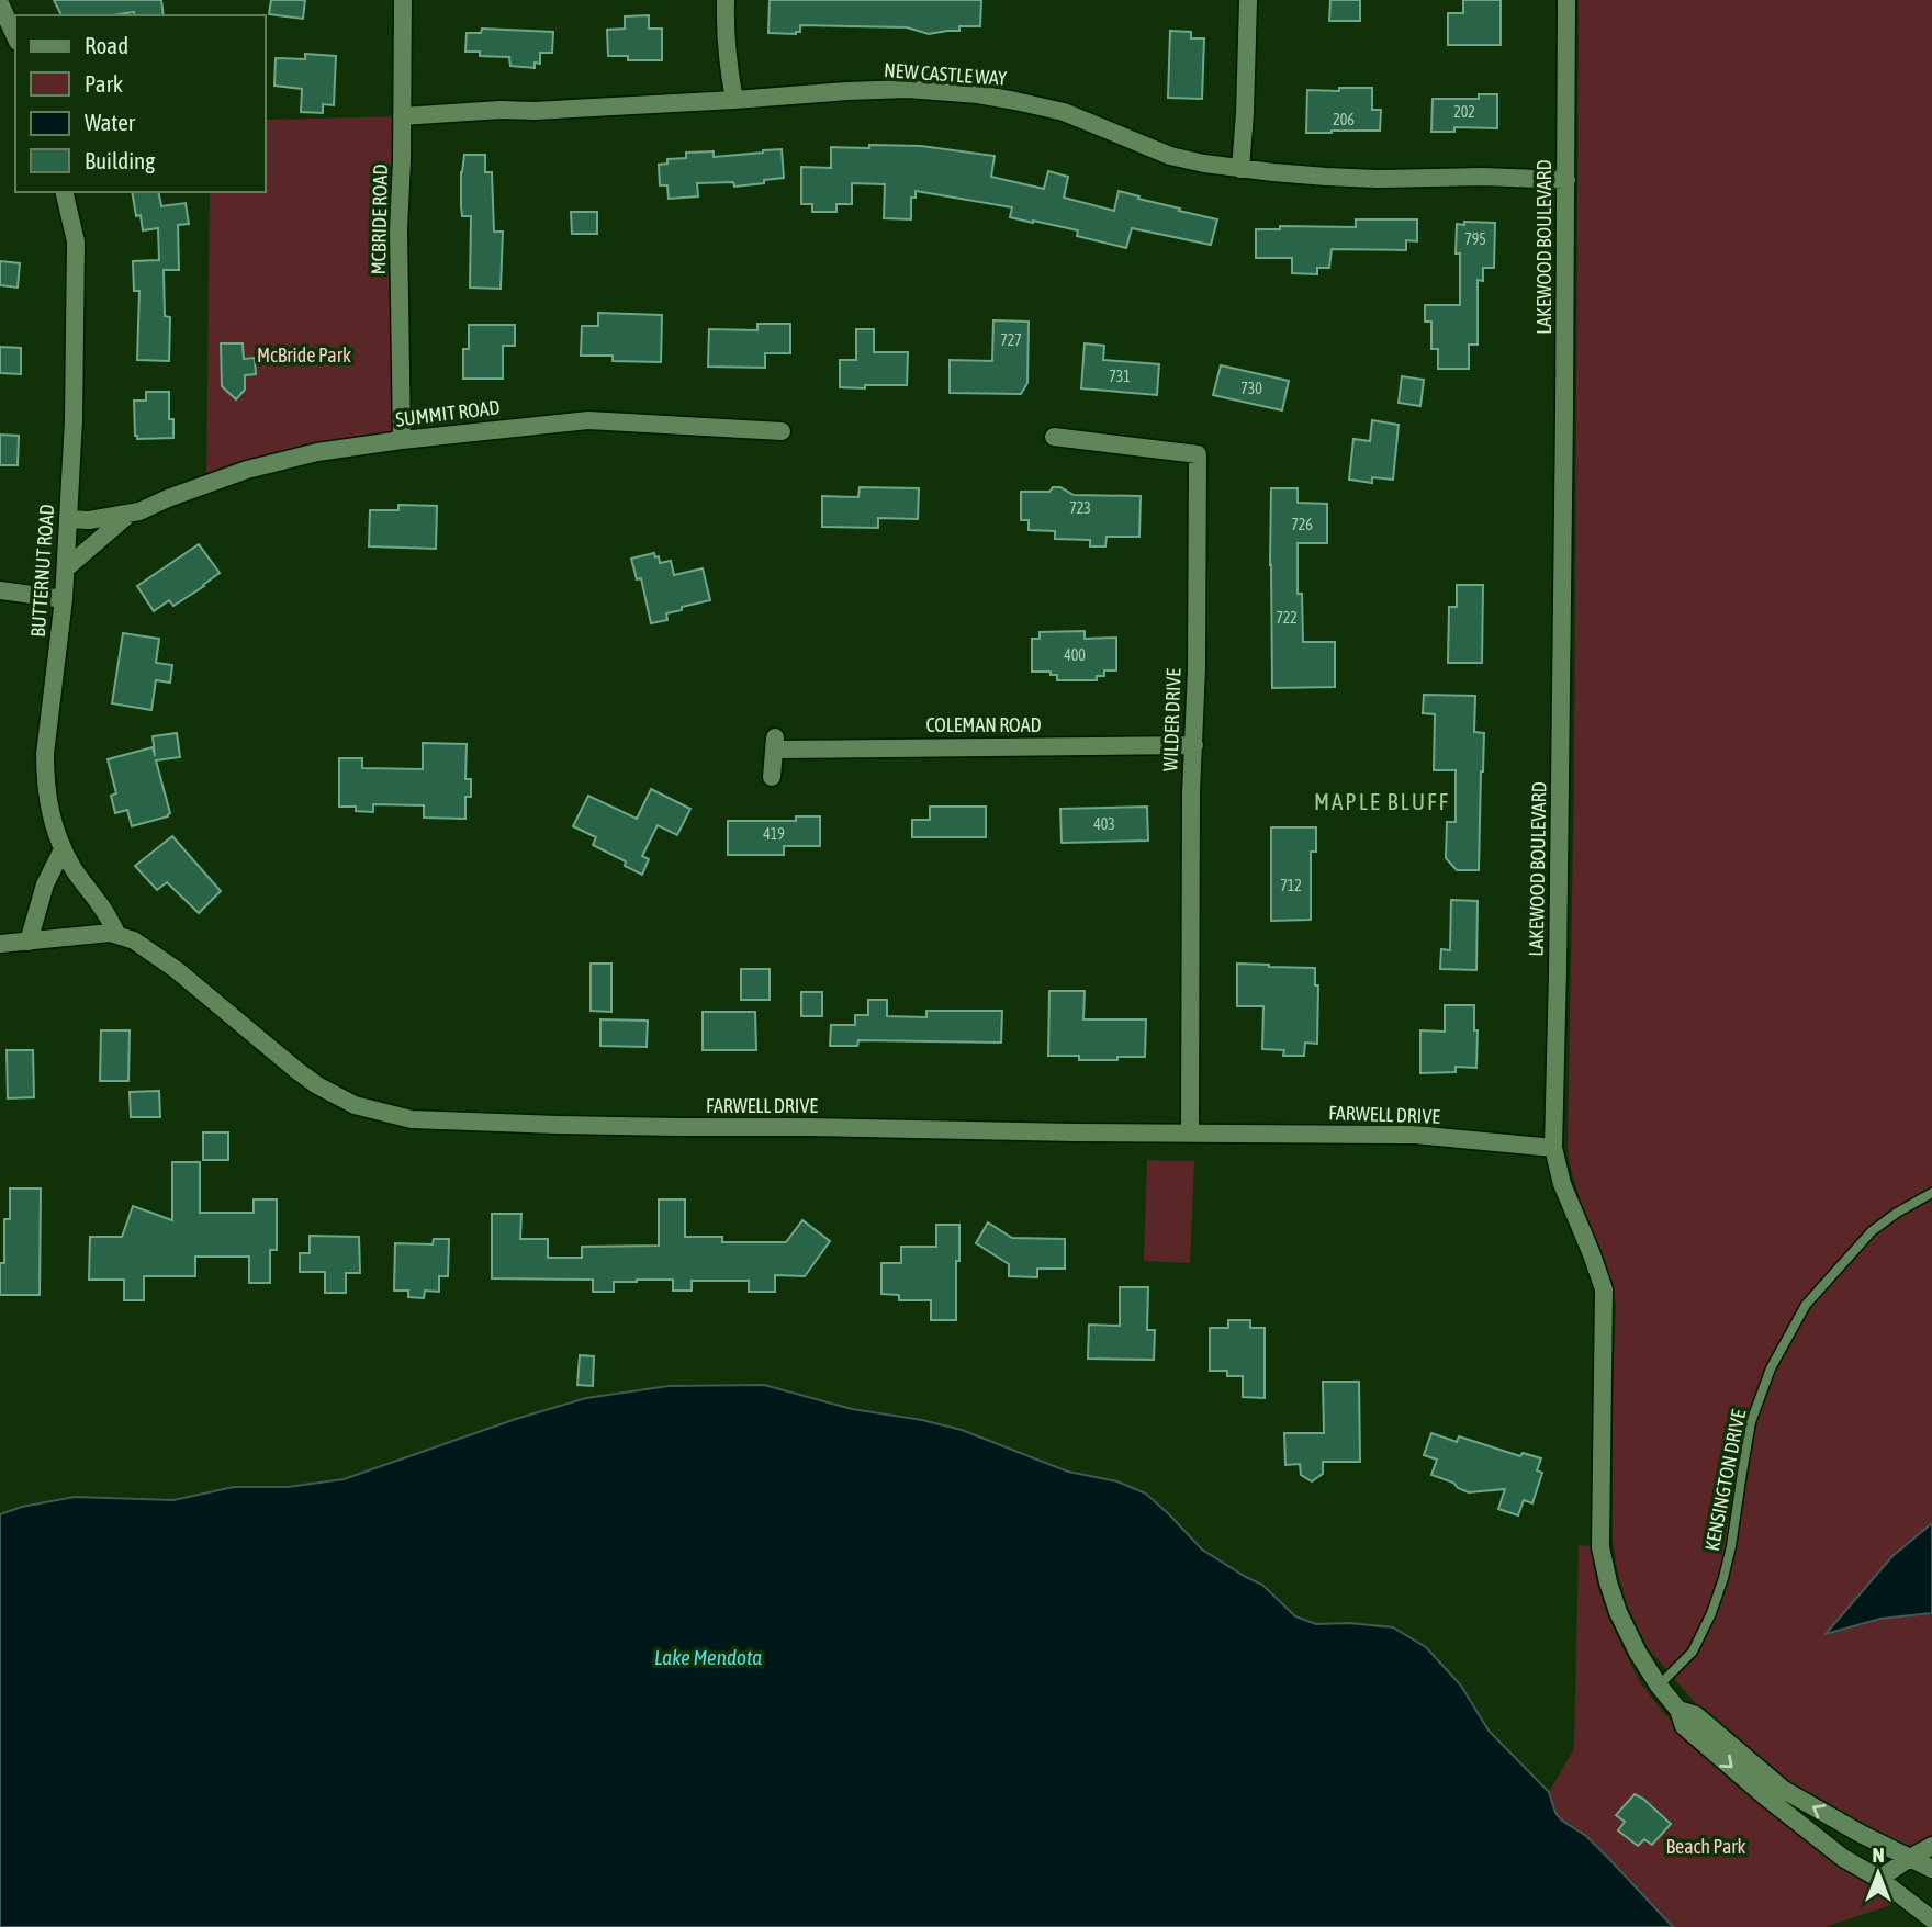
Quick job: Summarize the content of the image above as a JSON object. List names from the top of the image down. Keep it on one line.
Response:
{"streets":{"street":["NEW CASTLE WAY","MCBRIDE ROAD","LAKEWOOD BOULEVARD","SUMMIT ROAD","BUTTERNUT ROAD","WILDER DRIVE","COLEMAN ROAD","FARWELL DRIVE"],"lane":["KENSINGTON DRIVE"]},"crossings":[["NEW CASTLE WAY","MCBRIDE ROAD"],["NEW CASTLE WAY","LAKEWOOD BOULEVARD"],["MCBRIDE ROAD","SUMMIT ROAD"],["LAKEWOOD BOULEVARD","FARWELL DRIVE"],["LAKEWOOD BOULEVARD","KENSINGTON DRIVE"],["SUMMIT ROAD","BUTTERNUT ROAD"],["BUTTERNUT ROAD","FARWELL DRIVE"],["WILDER DRIVE","COLEMAN ROAD"],["WILDER DRIVE","FARWELL DRIVE"]],"districts":["MAPLE BLUFF"],"water":["Lake Mendota"],"parks":["McBride Park","Beach Park"],"house_numbers":["202","206","795","727","731","730","723","726","722","400","403","419","712"],"legend":["Road","Park","Water","Building"],"north":"top"}
